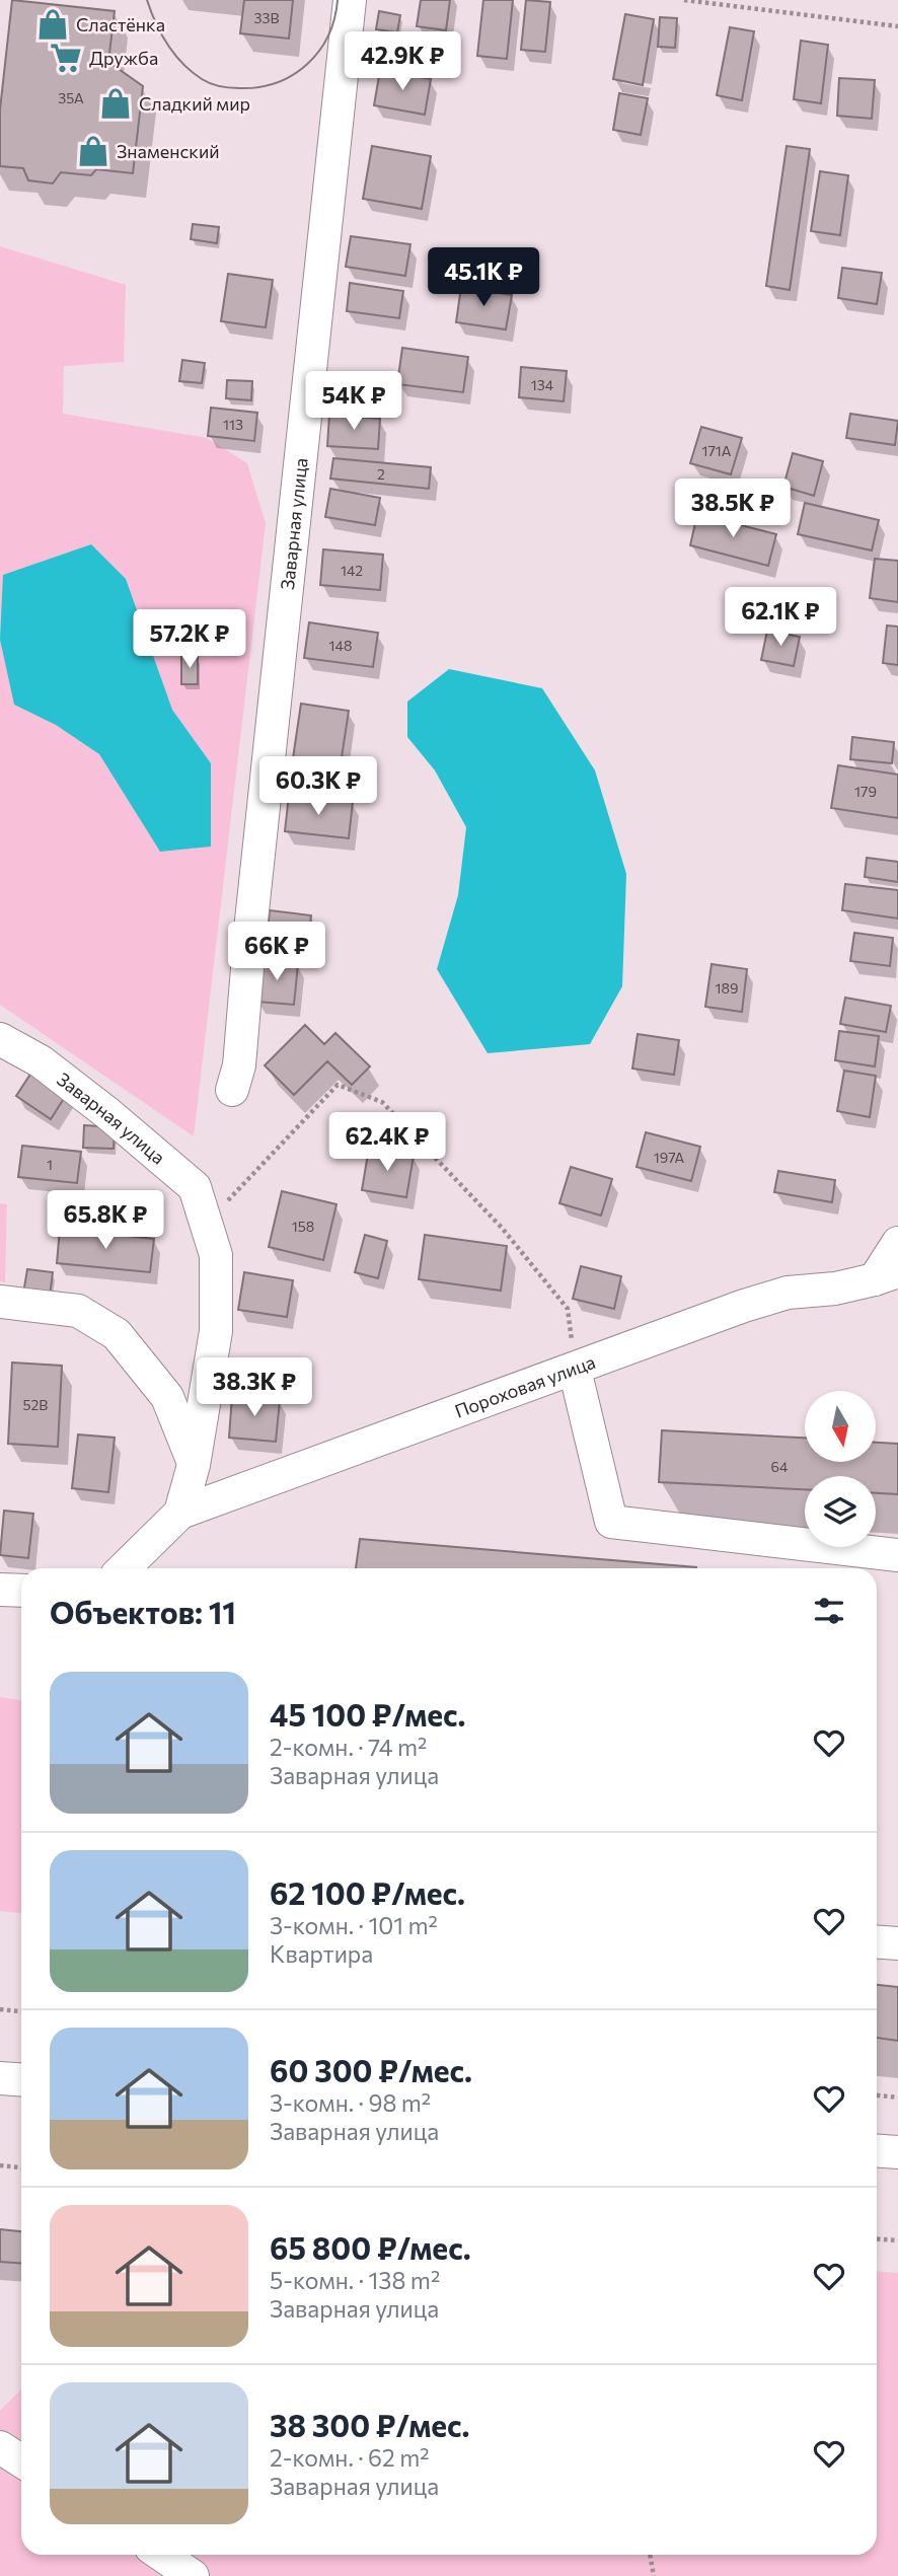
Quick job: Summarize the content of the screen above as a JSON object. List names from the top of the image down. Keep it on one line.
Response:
{"streets":{"street":["Заварная улица","Пороховая улица"]},"crossings":[["Заварная улица","Пороховая улица"]],"places":{"shop":["Сластёнка","Сладкий мир","Знаменский"],"supermarket":["Дружба"]},"house_numbers":["33В","35А","134","113","171А","2","142","148","179","189","197А","1","158","52В","64"],"north":"bottom","page":{"price":["42.9K ₽","45.1K ₽","54K ₽","38.5K ₽","62.1K ₽","57.2K ₽","60.3K ₽","66K ₽","62.4K ₽","65.8K ₽","38.3K ₽"],"heading":"Объектов: 11","list":[{"name":"45 100 ₽/мес.","note":"2-комн. · 74 m² · Заварная улица"},{"name":"62 100 ₽/мес.","note":"3-комн. · 101 m² · Квартира"},{"name":"60 300 ₽/мес.","note":"3-комн. · 98 m² · Заварная улица"},{"name":"65 800 ₽/мес.","note":"5-комн. · 138 m² · Заварная улица"},{"name":"38 300 ₽/мес.","note":"2-комн. · 62 m² · Заварная улица"}]}}
